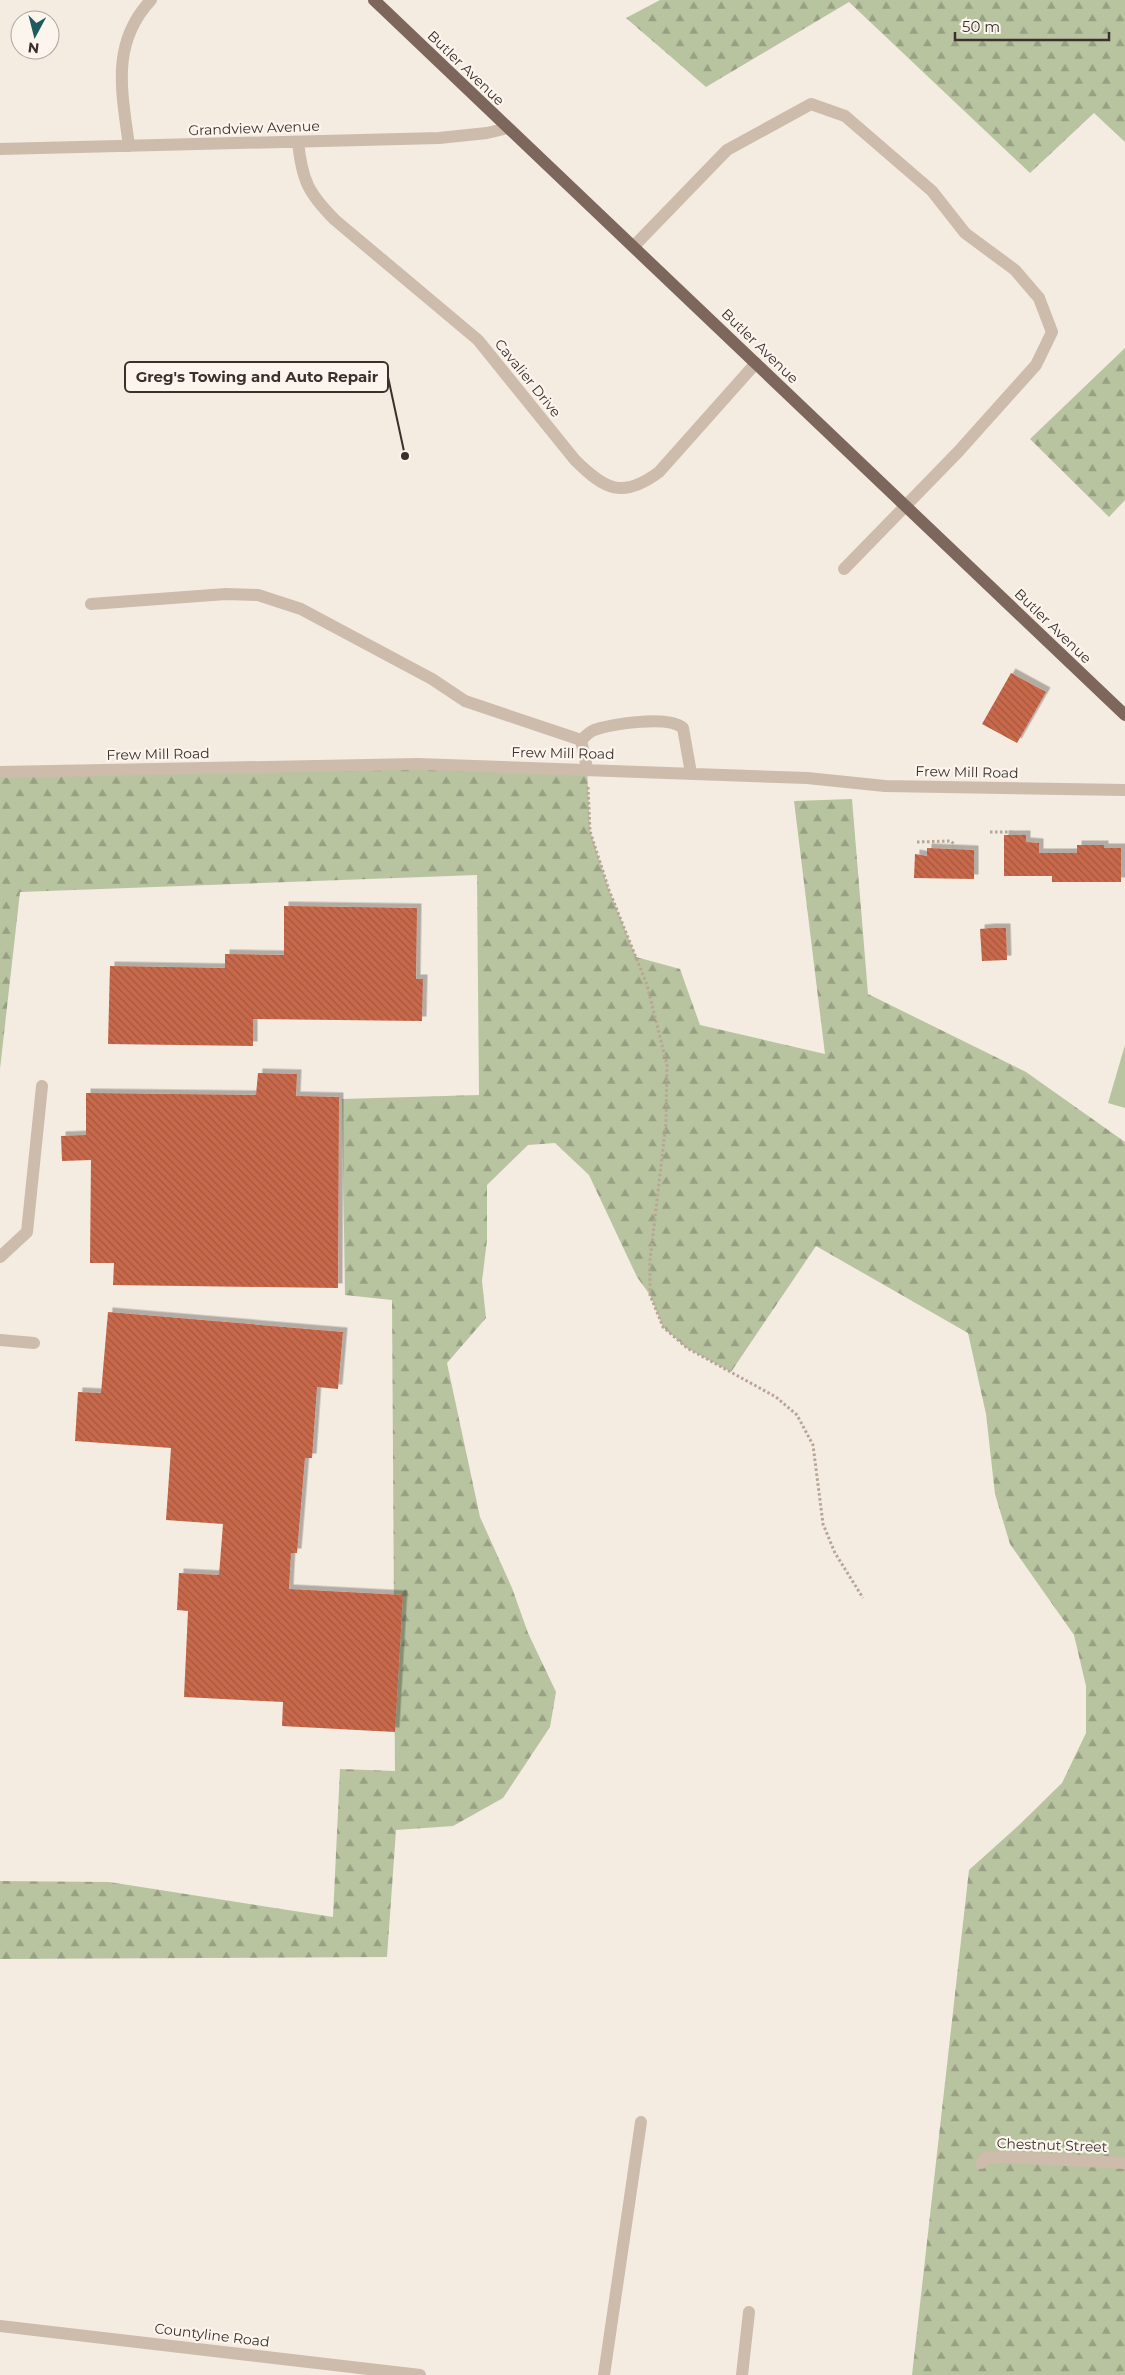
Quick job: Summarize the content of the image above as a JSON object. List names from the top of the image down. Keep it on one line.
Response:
{"streets":{"main road":["Butler Avenue"],"street":["Grandview Avenue","Cavalier Drive","Frew Mill Road","Chestnut Street","Countyline Road"]},"crossings":[["Butler Avenue","Grandview Avenue"],["Butler Avenue","Cavalier Drive"],["Grandview Avenue","Cavalier Drive"]],"places":["Greg's Towing and Auto Repair"],"scale_bar":"50 m","north":"bottom"}
